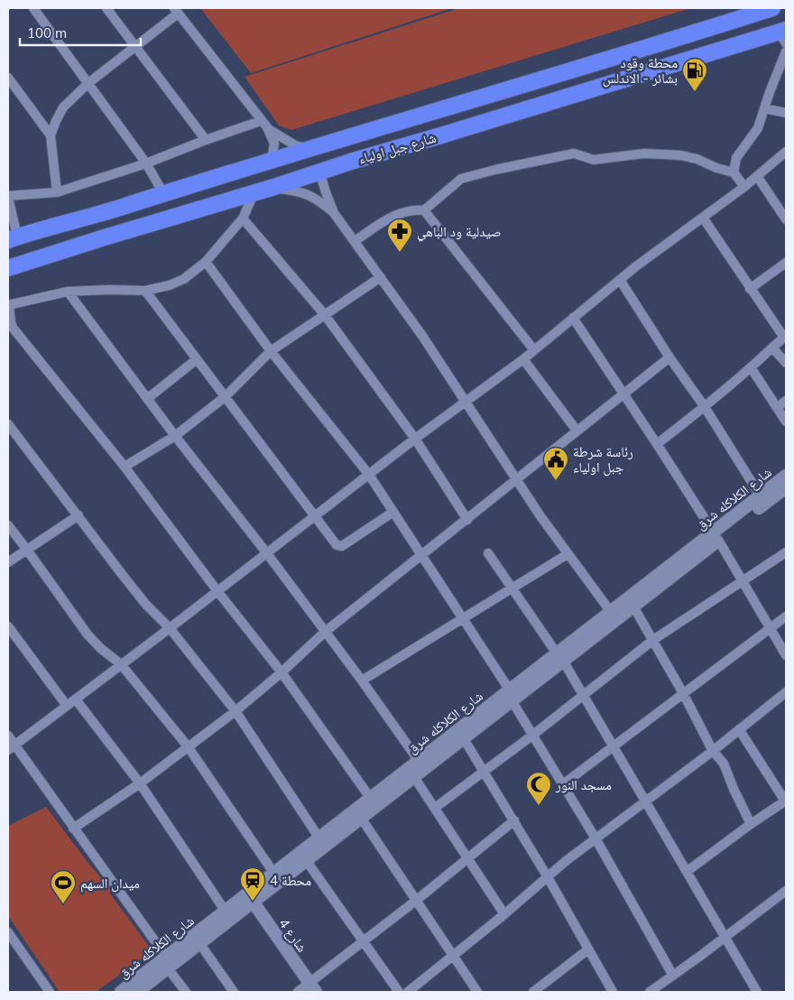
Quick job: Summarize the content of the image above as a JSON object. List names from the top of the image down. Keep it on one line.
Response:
{"streets":{"highway":["شارع جبل اولياء"],"street":["شارع الكلاكله شرق","شارع 4"]},"crossings":[["شارع الكلاكله شرق","شارع 4"]],"places":{"fuel station":["محطة وقود بشائر - الاندلس"],"pharmacy":["صيدلية ود الباهي"],"public building":["رئاسة شرطة جبل اولياء"],"mosque":["مسجد النور"],"station":["محطة 4"],"sports":["ميدان السهم"]},"scale_bar":"100 m"}
